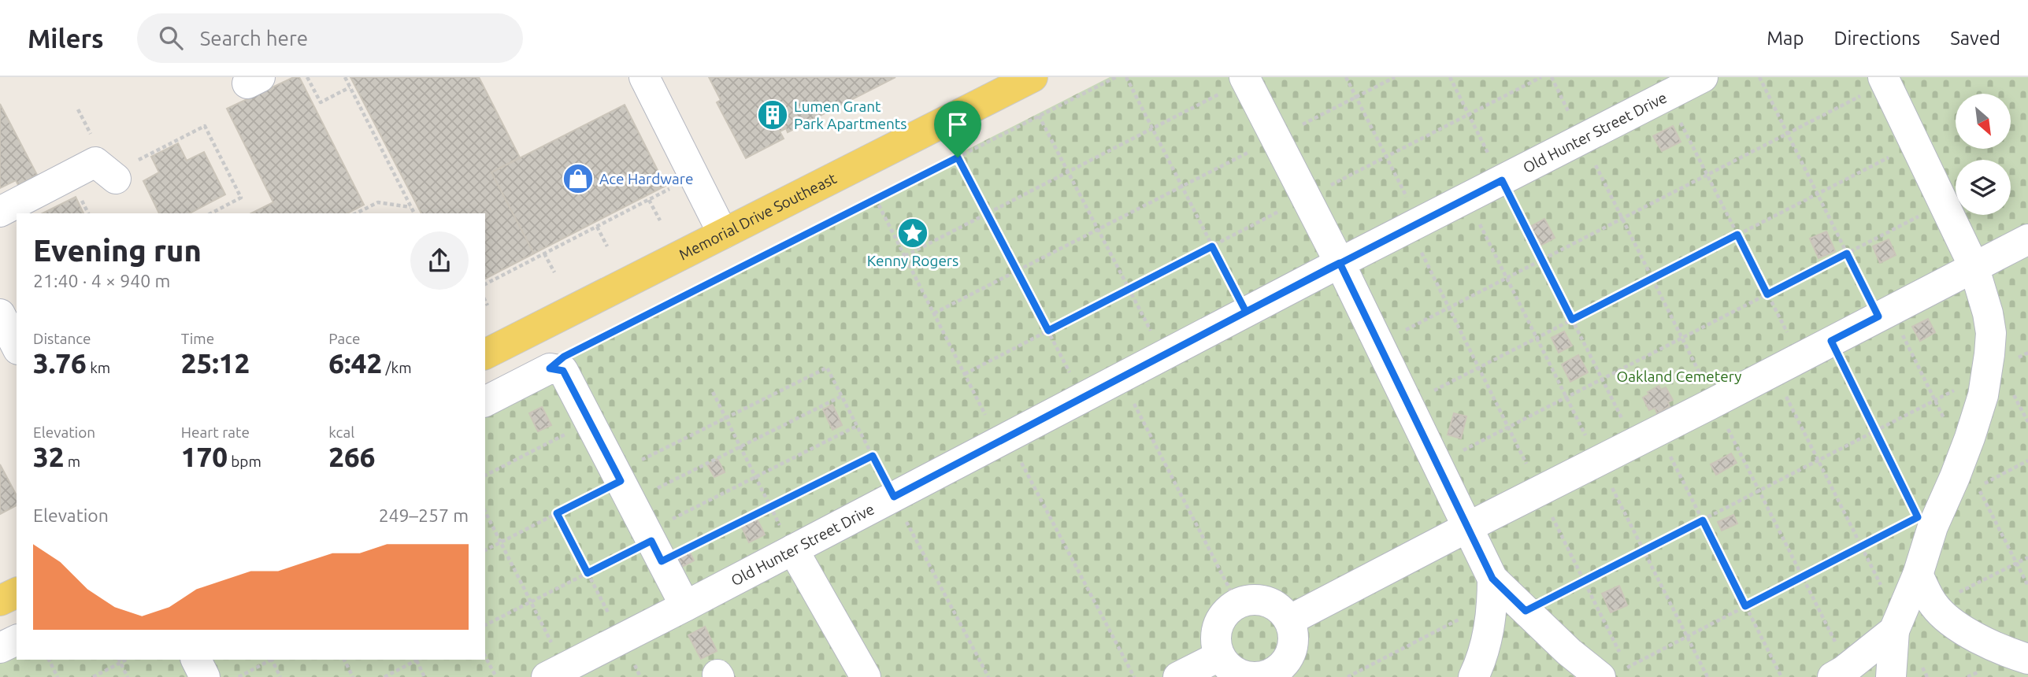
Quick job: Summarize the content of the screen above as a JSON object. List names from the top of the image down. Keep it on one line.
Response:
{"streets":{"main road":["Memorial Drive Southeast"],"street":["Old Hunter Street Drive"]},"parks":["Oakland Cemetery"],"places":{"building":["Lumen Grant Park Apartments"],"shop":["Ace Hardware"],"place":["Kenny Rogers"]},"north":"bottom right","page":{"header":"Milers","search":"Search here","nav":["Map","Directions","Saved"],"heading":["Evening run","21:40 · 4 × 940 m"],"stats":[["Distance","3.76 km"],["Time","25:12"],["Pace","6:42 /km"],["Elevation","32 m"],["Heart rate","170 bpm"],["kcal","266"]],"chart":["Elevation","249–257 m"]}}
